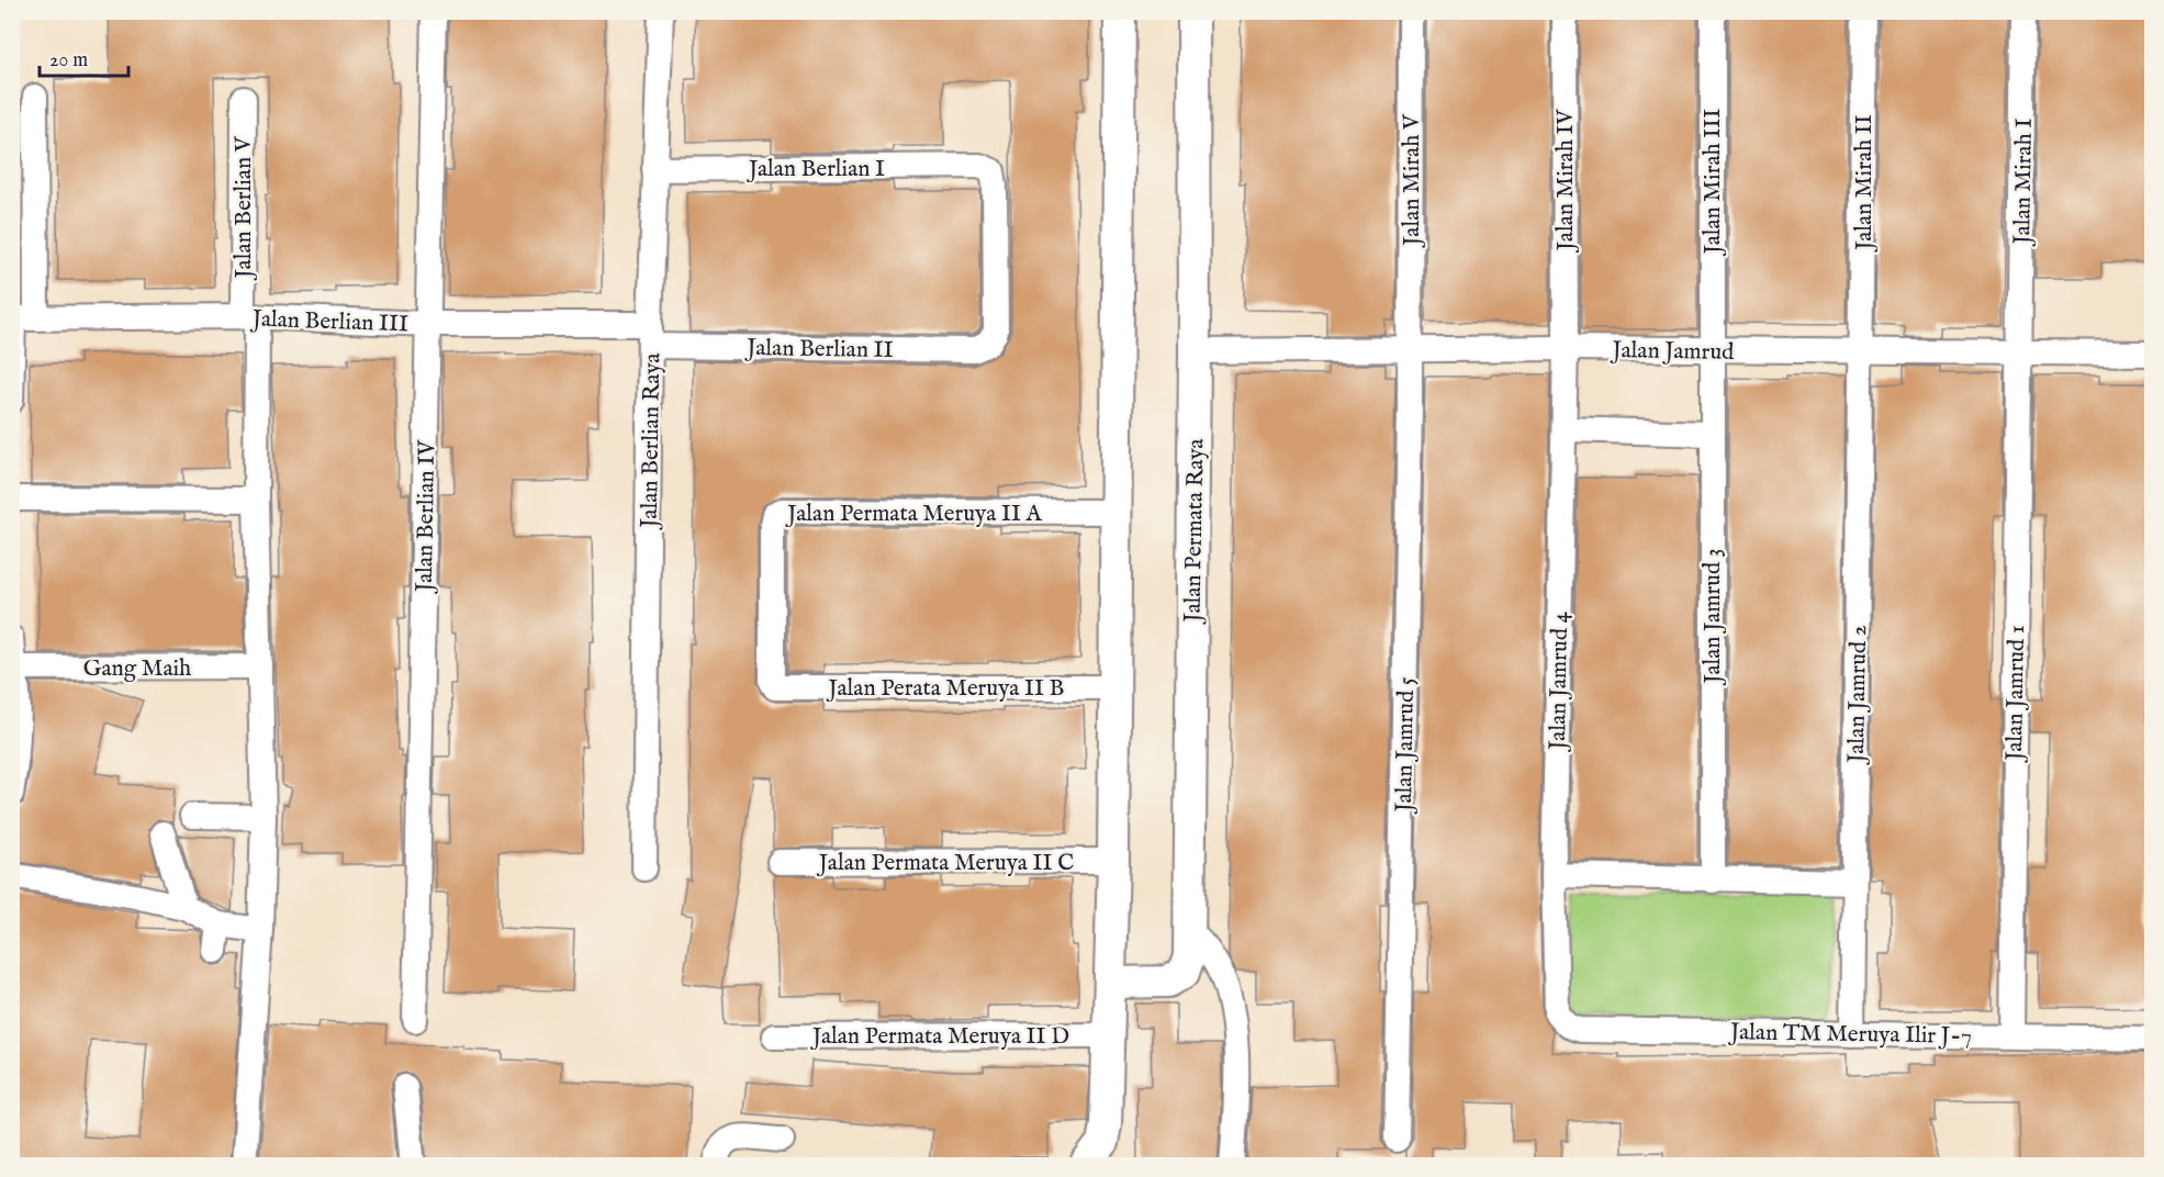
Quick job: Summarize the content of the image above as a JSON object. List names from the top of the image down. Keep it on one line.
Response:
{"streets":{"street":["Jalan Berlian I","Jalan Mirah V","Jalan Mirah IV","Jalan Mirah III","Jalan Mirah I","Jalan Mirah II","Jalan Berlian V","Jalan Berlian III","Jalan Berlian II","Jalan Jamrud","Jalan Berlian Raya","Jalan Permata Meruya II A","Jalan Berlian IV","Jalan Permata Raya","Jalan Jamrud 3","Gang Maih","Jalan Jamrud 4","Jalan Perata Meruya II B","Jalan Jamrud 1","Jalan Jamrud 2","Jalan Jamrud 5","Jalan Permata Meruya II C","Jalan TM Meruya Ilir J-7","Jalan Permata Meruya II D"]},"crossings":[["Jalan Berlian I","Jalan Berlian II"],["Jalan Berlian I","Jalan Berlian Raya"],["Jalan Mirah V","Jalan Jamrud"],["Jalan Mirah V","Jalan Jamrud 5"],["Jalan Mirah IV","Jalan Jamrud"],["Jalan Mirah IV","Jalan Jamrud 4"],["Jalan Mirah III","Jalan Jamrud"],["Jalan Mirah III","Jalan Jamrud 3"],["Jalan Mirah I","Jalan Jamrud"],["Jalan Mirah I","Jalan Jamrud 1"],["Jalan Mirah II","Jalan Jamrud"],["Jalan Mirah II","Jalan Jamrud 2"],["Jalan Berlian V","Jalan Berlian III"],["Jalan Berlian V","Gang Maih"],["Jalan Berlian III","Jalan Berlian II"],["Jalan Berlian III","Jalan Berlian Raya"],["Jalan Berlian III","Jalan Berlian IV"],["Jalan Berlian II","Jalan Berlian Raya"],["Jalan Jamrud","Jalan Permata Raya"],["Jalan Jamrud","Jalan Jamrud 3"],["Jalan Jamrud","Jalan Jamrud 4"],["Jalan Jamrud","Jalan Jamrud 1"],["Jalan Jamrud","Jalan Jamrud 2"],["Jalan Jamrud","Jalan Jamrud 5"],["Jalan Permata Meruya II A","Jalan Perata Meruya II B"],["Jalan Jamrud 4","Jalan TM Meruya Ilir J-7"],["Jalan Jamrud 1","Jalan TM Meruya Ilir J-7"],["Jalan Jamrud 2","Jalan TM Meruya Ilir J-7"]],"scale_bar":"20 m"}
